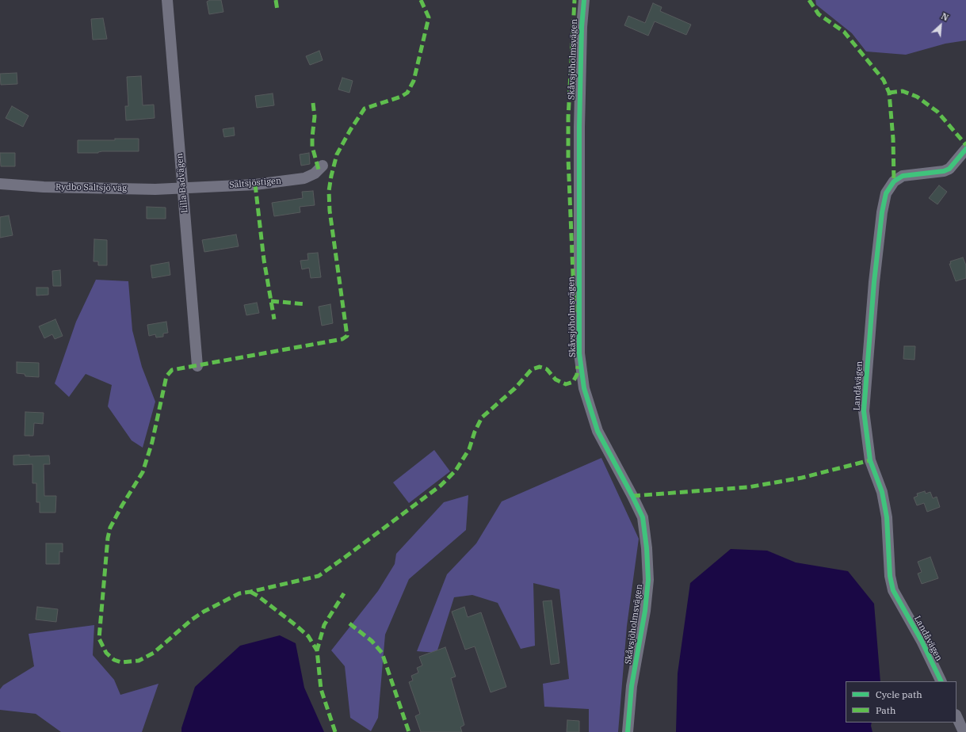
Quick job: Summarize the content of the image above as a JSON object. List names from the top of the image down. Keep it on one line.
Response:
{"streets":{"street":["Skåvsjöholmsvägen","Lilla Badvägen","Saltsjöstigen","Rydbo Saltsjö väg","Landåvägen"]},"crossings":[["Lilla Badvägen","Saltsjöstigen"],["Lilla Badvägen","Rydbo Saltsjö väg"],["Saltsjöstigen","Rydbo Saltsjö väg"]],"legend":["Cycle path","Path"],"north":"top right"}
